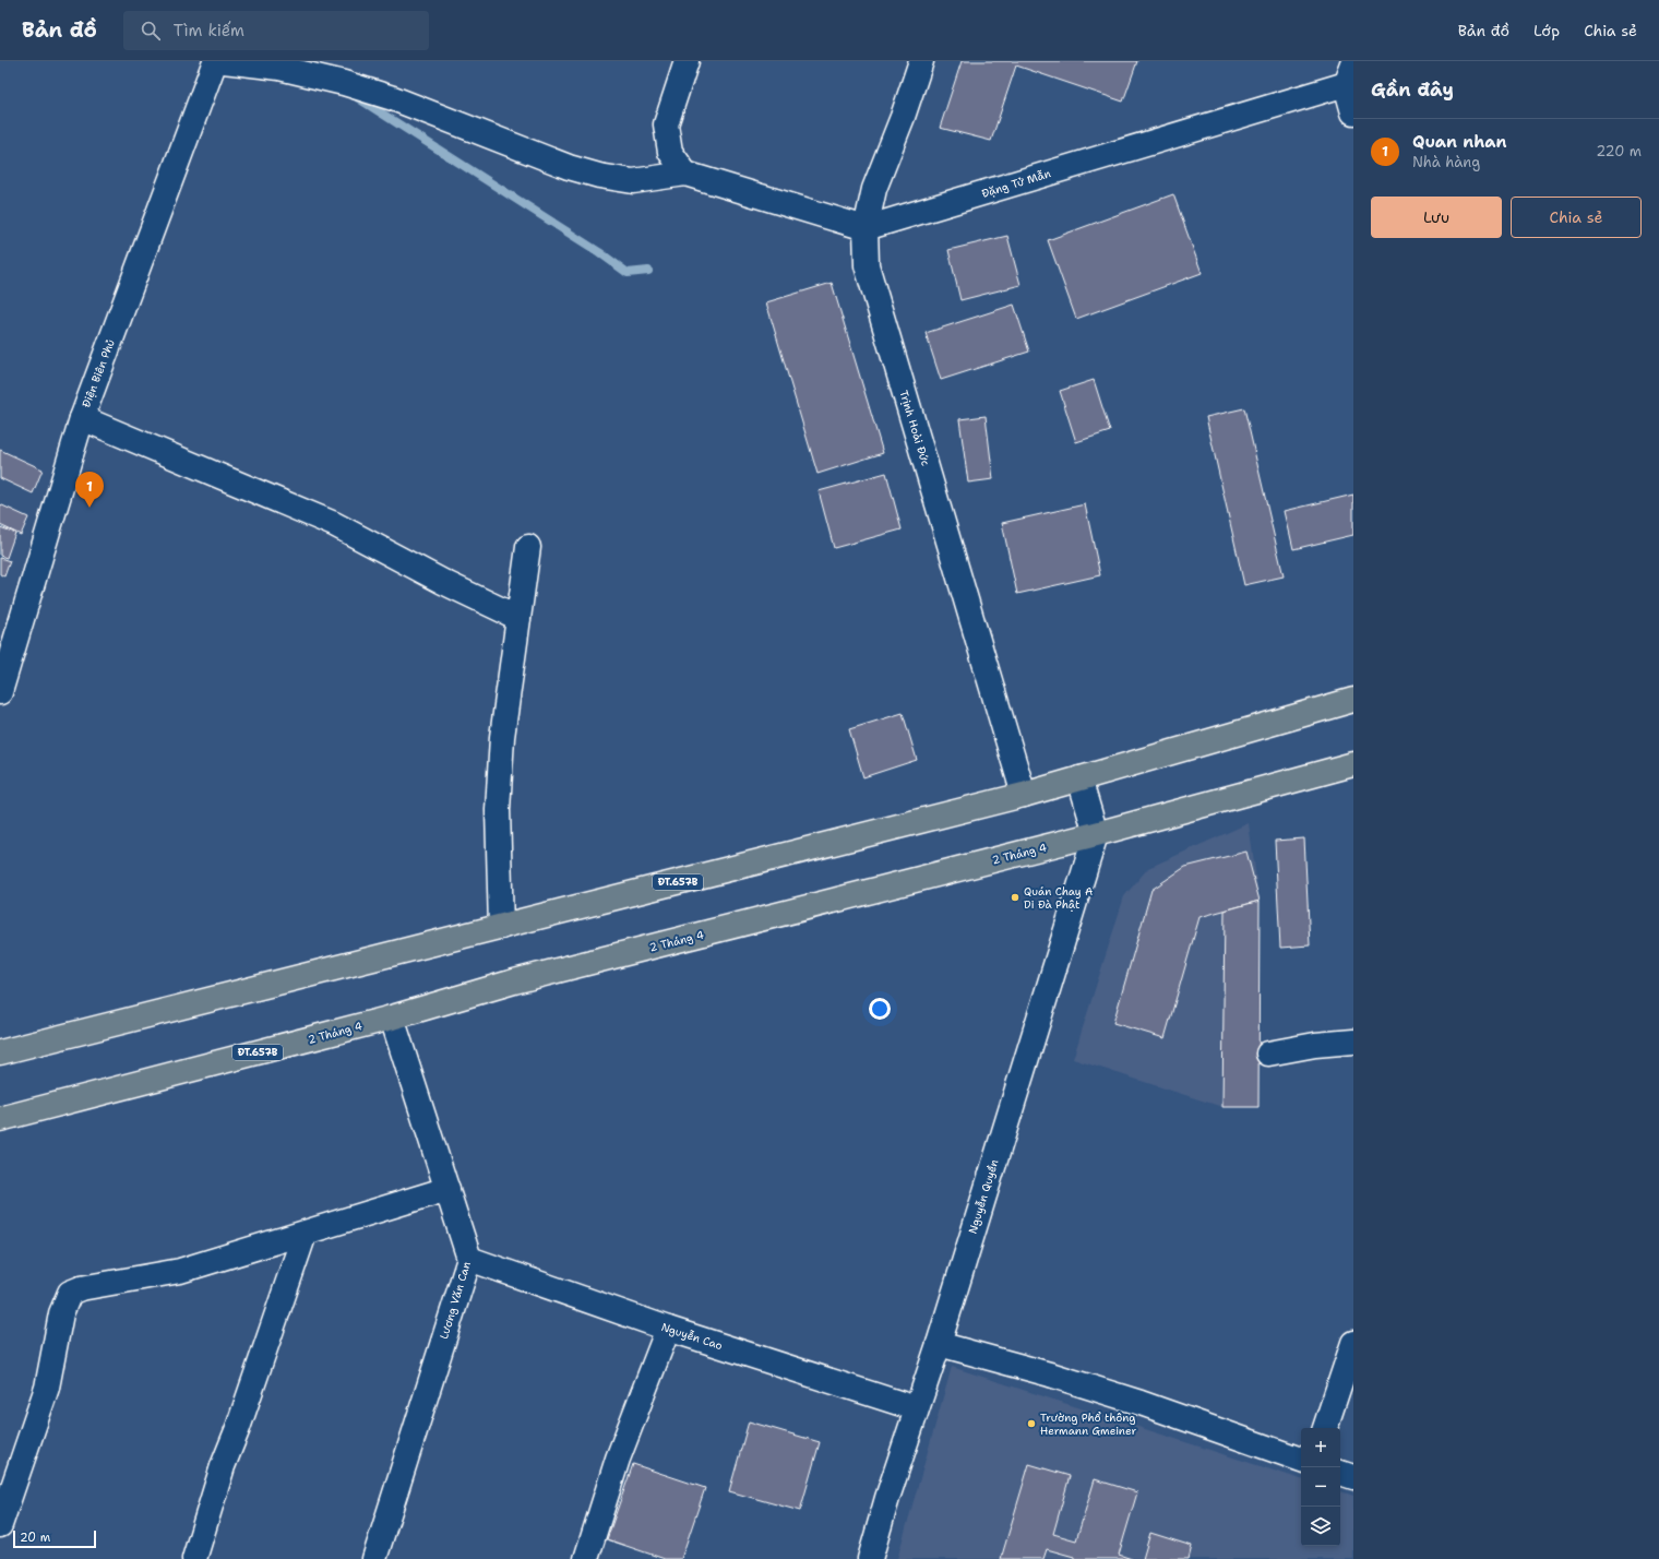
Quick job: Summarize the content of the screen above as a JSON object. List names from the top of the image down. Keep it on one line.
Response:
{"streets":{"main road":["2 Tháng 4","ĐT.657B"],"street":["Đặng Tử Mẫn","Điện Biên Phủ","Trịnh Hoài Đức","Nguyễn Quyền","Lương Văn Can","Nguyễn Cao"]},"crossings":[["Đặng Tử Mẫn","Trịnh Hoài Đức"],["Trịnh Hoài Đức","ĐT.657B"],["2 Tháng 4","Nguyễn Quyền"],["2 Tháng 4","Lương Văn Can"],["Nguyễn Quyền","Nguyễn Cao"],["Lương Văn Can","Nguyễn Cao"]],"places":["Quán Chay A Di Đà Phật","Trường Phổ thông Hermann Gmeiner"],"scale_bar":"20 m","page":{"header":"Bản đồ","search":"Tìm kiếm","nav":["Bản đồ","Lớp","Chia sẻ"],"heading":"Gần đây","list":[{"mark":"1","name":"Quan nhan","note":"Nhà hàng","value":"220 m"}],"buttons":["Lưu","Chia sẻ"],"pins":"1","map_buttons":["+","−"],"scale":"20 m"}}
